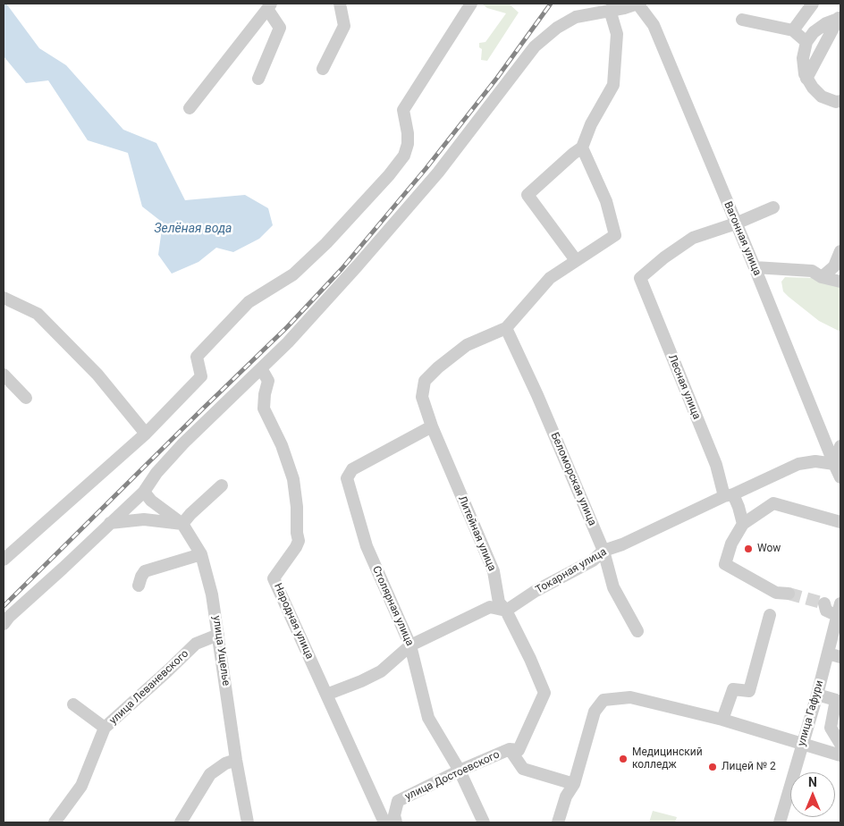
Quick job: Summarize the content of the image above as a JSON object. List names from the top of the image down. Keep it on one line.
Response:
{"streets":{"street":["Вагонная улица","Лесная улица","Беломорская улица","Литейная улица","Токарная улица","Столярная улица","Народная улица","улица Ущелье","улица Леваневского","улица Гафури","улица Достоевского"]},"crossings":[["Вагонная улица","Лесная улица"],["Вагонная улица","Токарная улица"],["Вагонная улица","Народная улица"],["Вагонная улица","улица Ущелье"],["Лесная улица","Токарная улица"],["Беломорская улица","Литейная улица"],["Беломорская улица","Токарная улица"],["Литейная улица","Токарная улица"],["Литейная улица","Столярная улица"],["Литейная улица","улица Достоевского"],["Токарная улица","Столярная улица"],["Токарная улица","улица Достоевского"],["Столярная улица","улица Достоевского"],["улица Ущелье","улица Леваневского"]],"water":["Зелёная вода"],"places":["Wow","Медицинский колледж","Лицей № 2"],"north":"top"}
